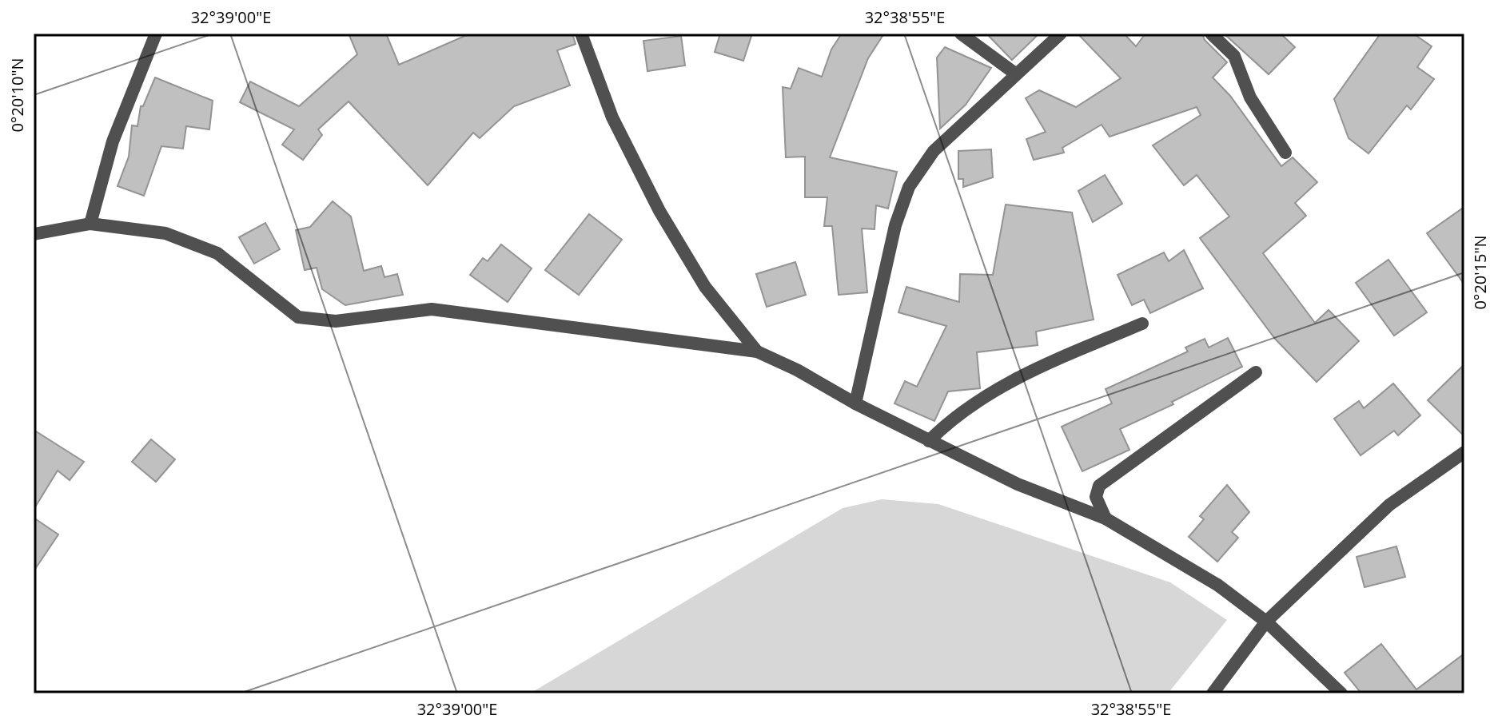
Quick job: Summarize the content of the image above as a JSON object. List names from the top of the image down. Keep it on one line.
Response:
{"coordinates":["32°39'00\"E","32°38'55\"E","0°20'10\"N","0°20'15\"N"]}
